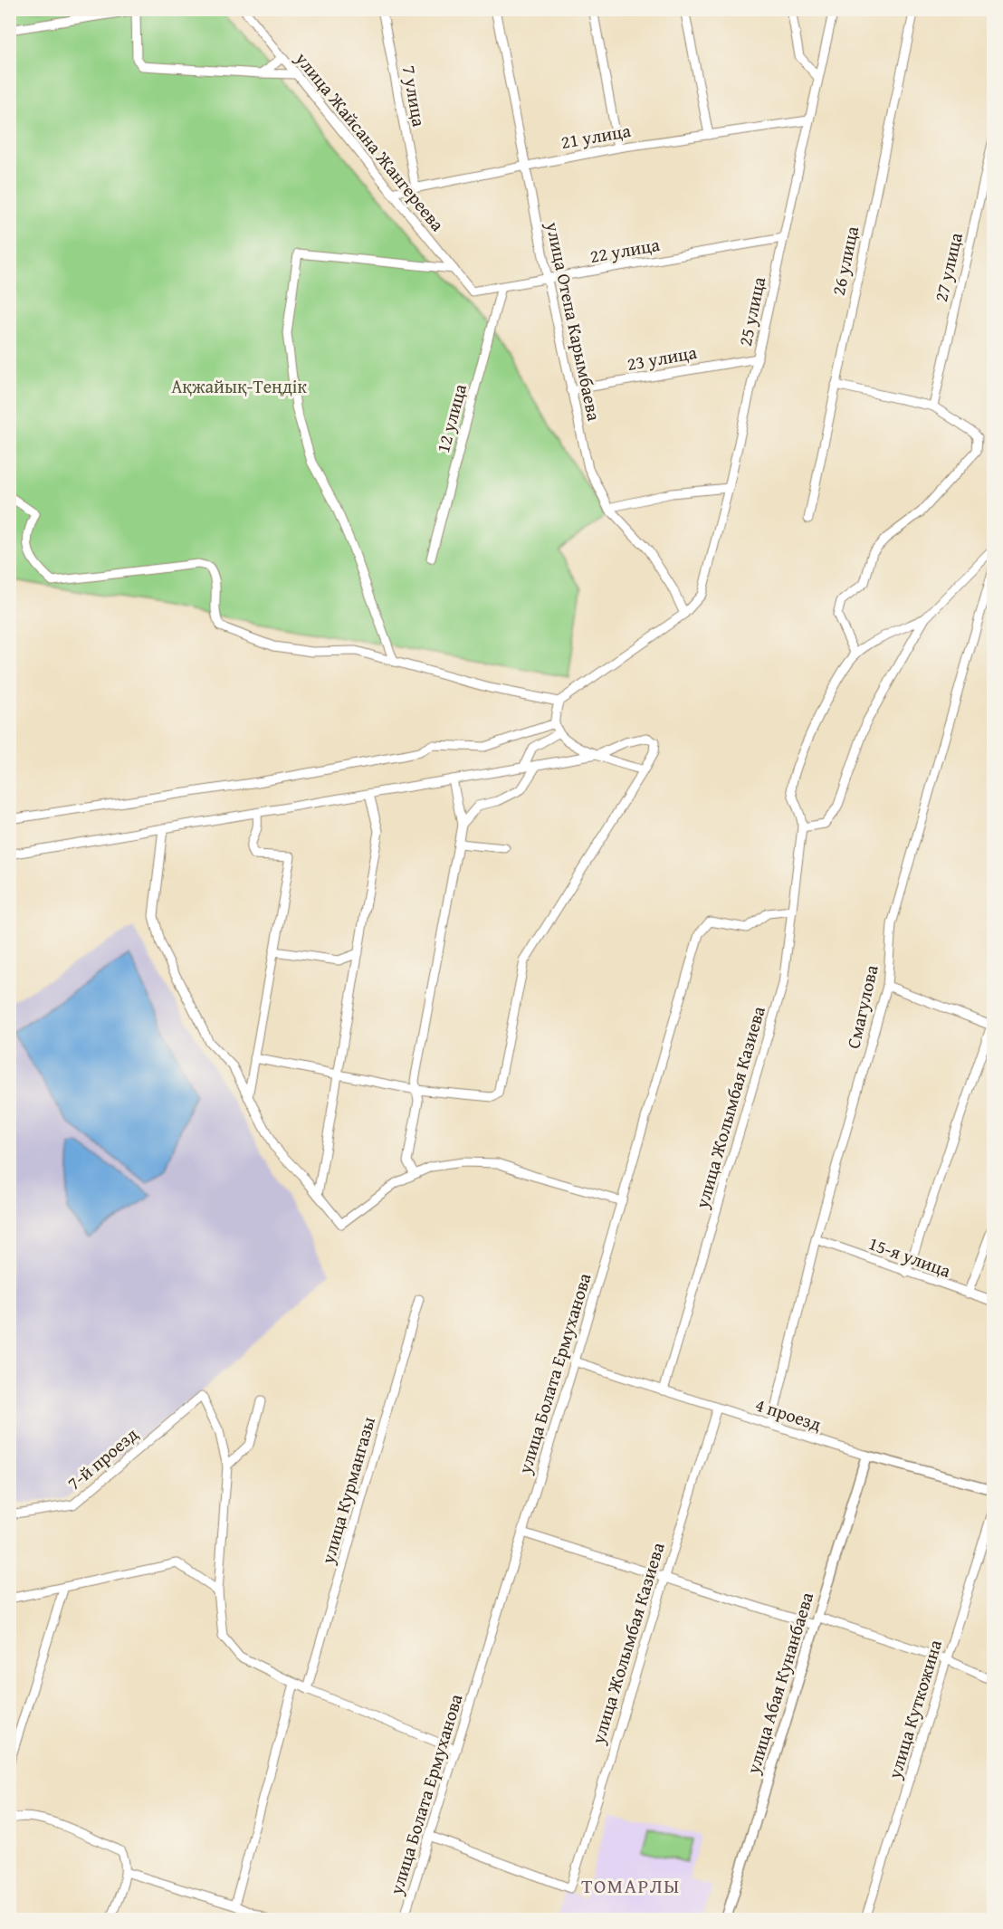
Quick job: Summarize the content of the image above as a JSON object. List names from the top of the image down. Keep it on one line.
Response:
{"streets":{"street":["7 улица","21 улица","улица Жайсана Жангереева","22 улица","26 улица","27 улица","25 улица","улица Отепа Карымбаева","23 улица","12 улица","Смагулова","улица Жолымбая Казиева","15-я улица","улица Болата Ермуханова","4 проезд","7-й проезд","улица Курмангазы","улица Абая Кунанбаева","улица Куткожина"]},"crossings":[["7 улица","21 улица"],["21 улица","улица Жайсана Жангереева"],["21 улица","25 улица"],["21 улица","улица Отепа Карымбаева"],["улица Жайсана Жангереева","22 улица"],["22 улица","25 улица"],["22 улица","улица Отепа Карымбаева"],["22 улица","12 улица"],["25 улица","улица Отепа Карымбаева"],["25 улица","23 улица"],["улица Отепа Карымбаева","23 улица"],["Смагулова","15-я улица"],["Смагулова","4 проезд"],["улица Жолымбая Казиева","улица Болата Ермуханова"],["улица Жолымбая Казиева","4 проезд"],["улица Болата Ермуханова","4 проезд"],["4 проезд","улица Абая Кунанбаева"]],"districts":["ТОМАРЛЫ"],"parks":["Ақжайық-Теңдік"]}
